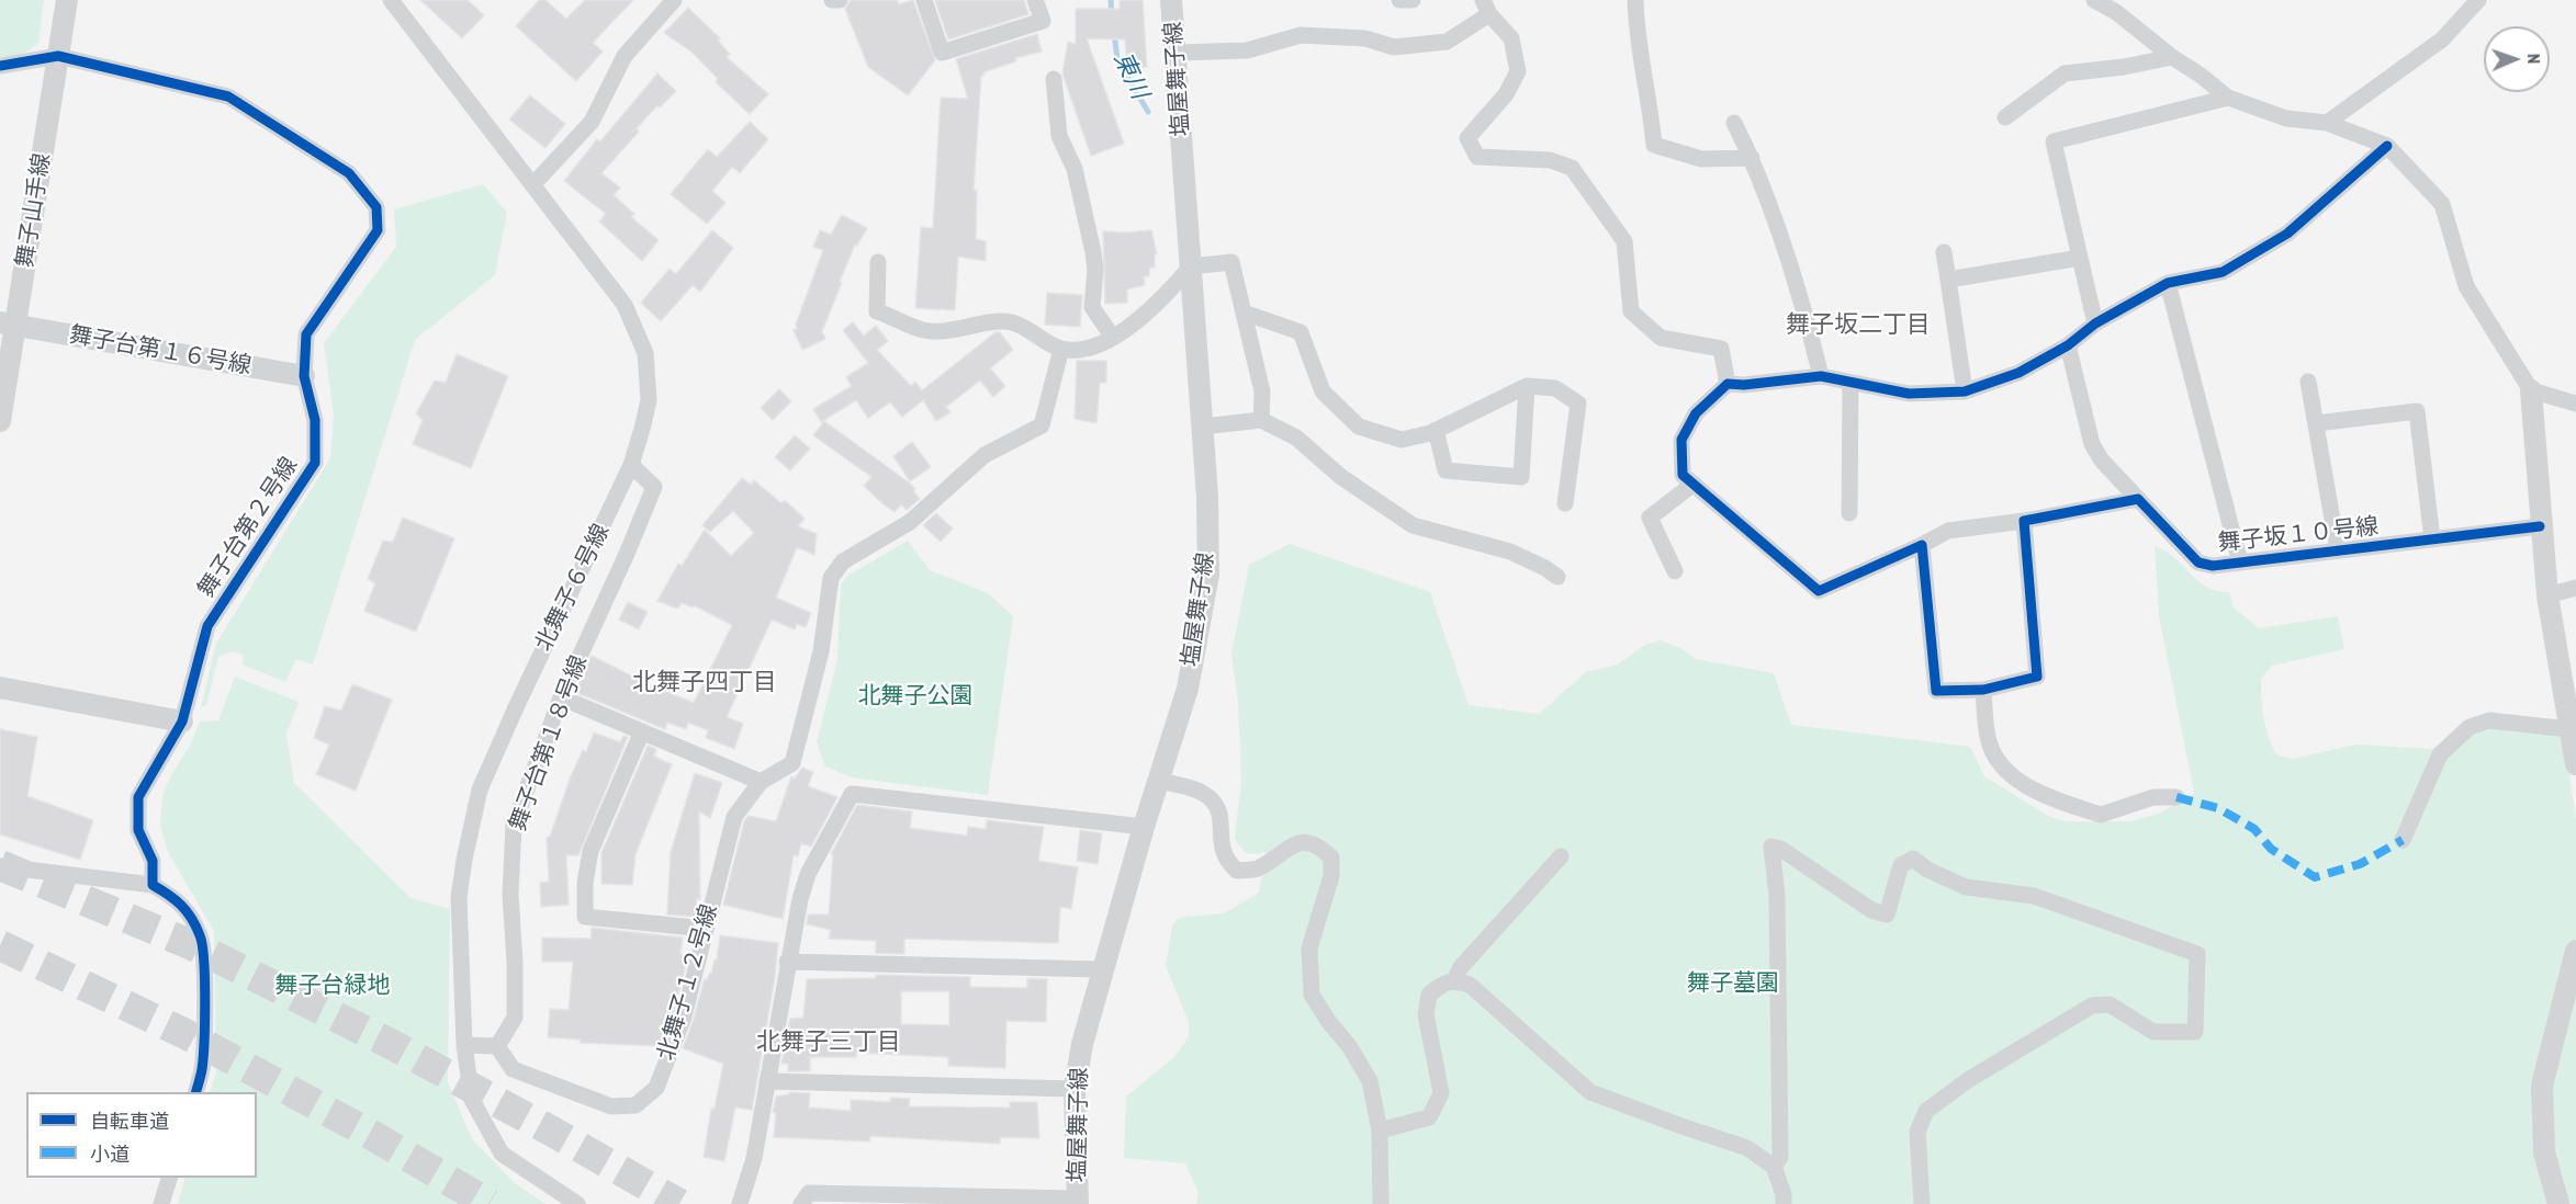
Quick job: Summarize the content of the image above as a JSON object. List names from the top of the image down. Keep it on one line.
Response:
{"streets":{"street":["塩屋舞子線","舞子山手線","舞子台第１６号線","舞子台第２号線","舞子坂１０号線","北舞子６号線","舞子台第１８号線","北舞子１２号線"]},"crossings":[["舞子山手線","舞子台第１６号線"],["舞子山手線","舞子台第２号線"],["舞子台第１６号線","舞子台第２号線"],["北舞子６号線","舞子台第１８号線"],["舞子台第１８号線","北舞子１２号線"]],"districts":["舞子坂二丁目","北舞子四丁目","北舞子三丁目"],"water":["東川"],"parks":["北舞子公園","舞子墓園","舞子台緑地"],"legend":["自転車道","小道"],"north":"right"}
